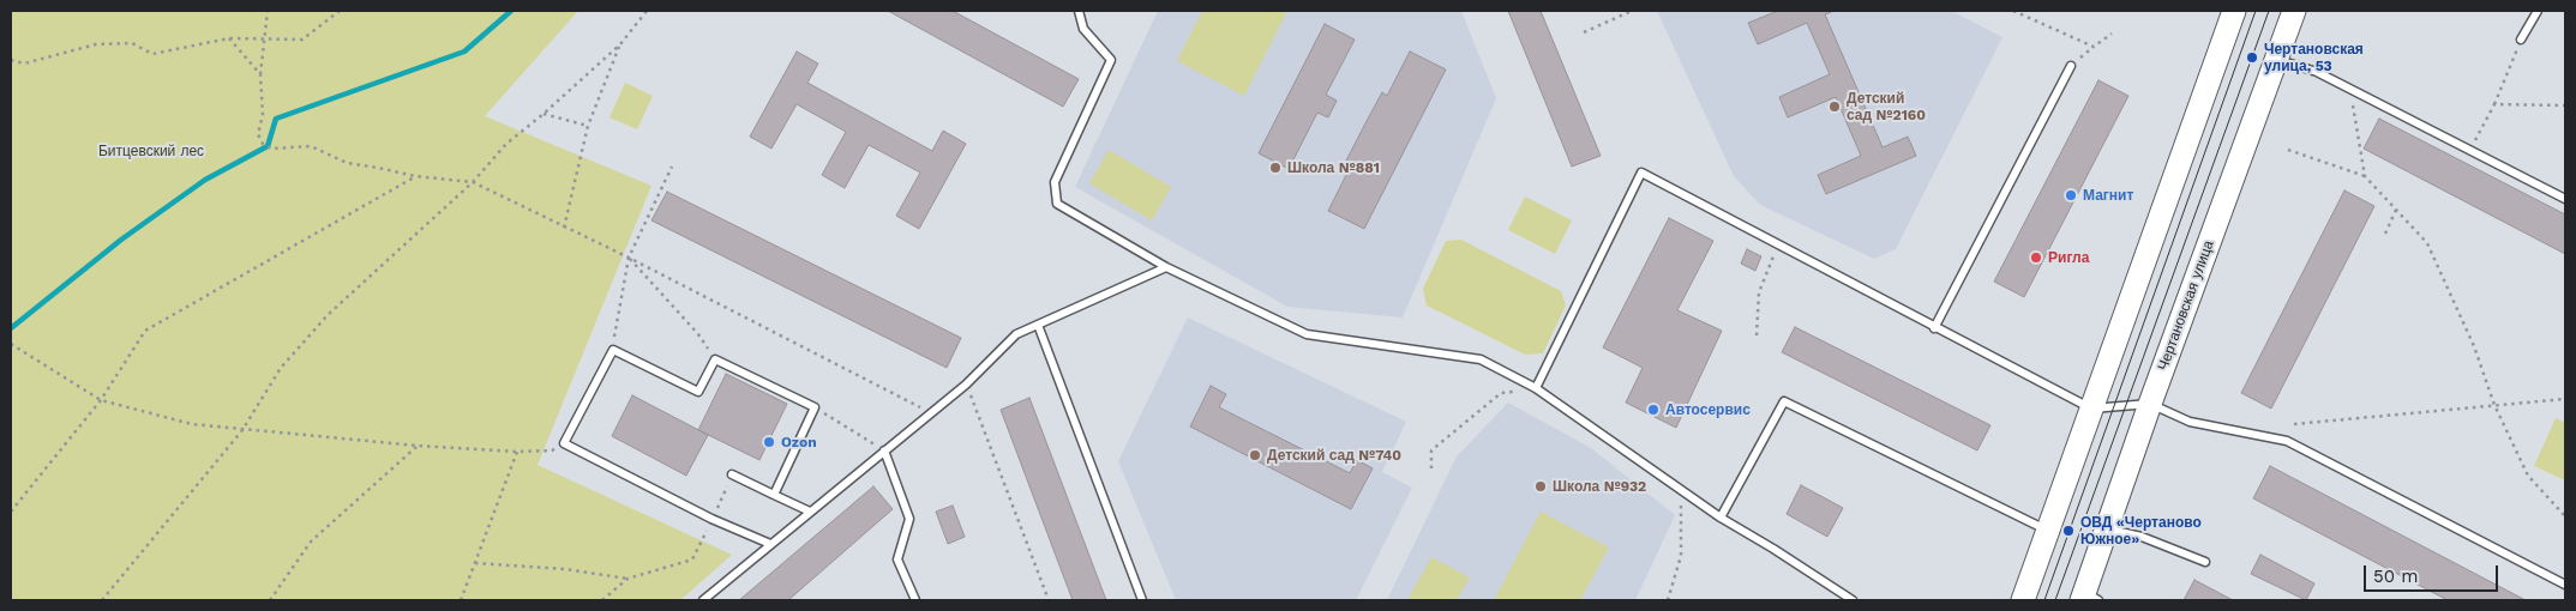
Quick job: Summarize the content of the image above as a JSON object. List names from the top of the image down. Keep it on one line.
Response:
{"streets":{"main road":["Чертановская улица"]},"parks":["Битцевский лес"],"places":["Чертановская улица, 53","Детский сад №2160","Школа №881","Магнит","Ригла","Автосервис","Ozon","Детский сад №740","Школа №932","ОВД «Чертаново Южное»"],"scale_bar":"50 m"}
